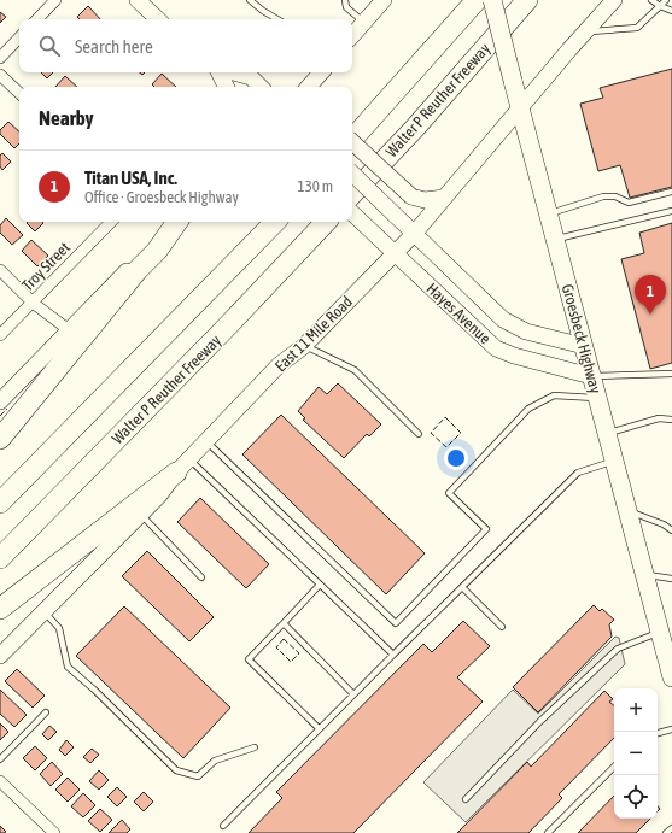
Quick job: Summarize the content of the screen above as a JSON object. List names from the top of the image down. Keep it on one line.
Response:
{"streets":{"highway":["Walter P Reuther Freeway"],"main road":["Hayes Avenue","East 11 Mile Road","Groesbeck Highway"],"street":["Troy Street"]},"crossings":[["Hayes Avenue","East 11 Mile Road"],["Hayes Avenue","Groesbeck Highway"],["East 11 Mile Road","Groesbeck Highway"]],"page":{"search":"Search here","heading":"Nearby","list":[{"mark":"1","name":"Titan USA, Inc.","note":"Office · Groesbeck Highway","value":"130 m"}],"pins":"1","map_buttons":["+","−"]}}
